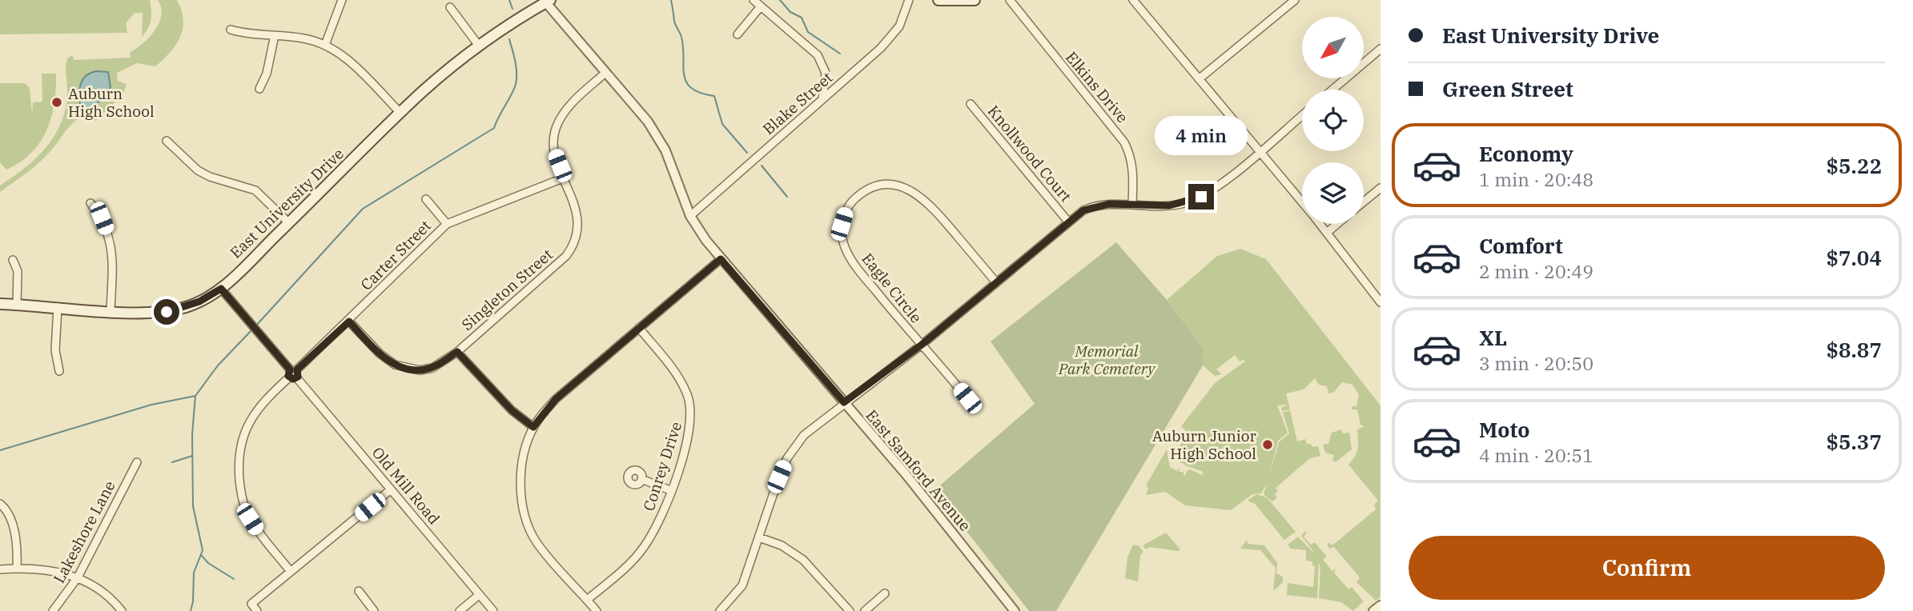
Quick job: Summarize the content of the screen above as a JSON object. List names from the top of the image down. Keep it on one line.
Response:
{"streets":{"main road":["East University Drive"],"street":["Elkins Drive","Blake Street","Knollwood Court","Carter Street","Eagle Circle","Singleton Street","Conrey Drive","East Samford Avenue","Old Mill Road","Lakeshore Lane"]},"crossings":[["Blake Street","East Samford Avenue"],["East University Drive","East Samford Avenue"],["East University Drive","Old Mill Road"],["Carter Street","Singleton Street"],["Carter Street","Old Mill Road"],["Singleton Street","East Samford Avenue"]],"parks":["Memorial Park Cemetery"],"places":["Auburn High School","Auburn Junior High School"],"north":"bottom left","page":{"banner":["East University Drive","Green Street"],"bubble":"4 min","list":[{"name":"Economy","note":"1 min · 20:48","value":"$5.22"},{"name":"Comfort","note":"2 min · 20:49","value":"$7.04"},{"name":"XL","note":"3 min · 20:50","value":"$8.87"},{"name":"Moto","note":"4 min · 20:51","value":"$5.37"}],"buttons":"Confirm"}}
